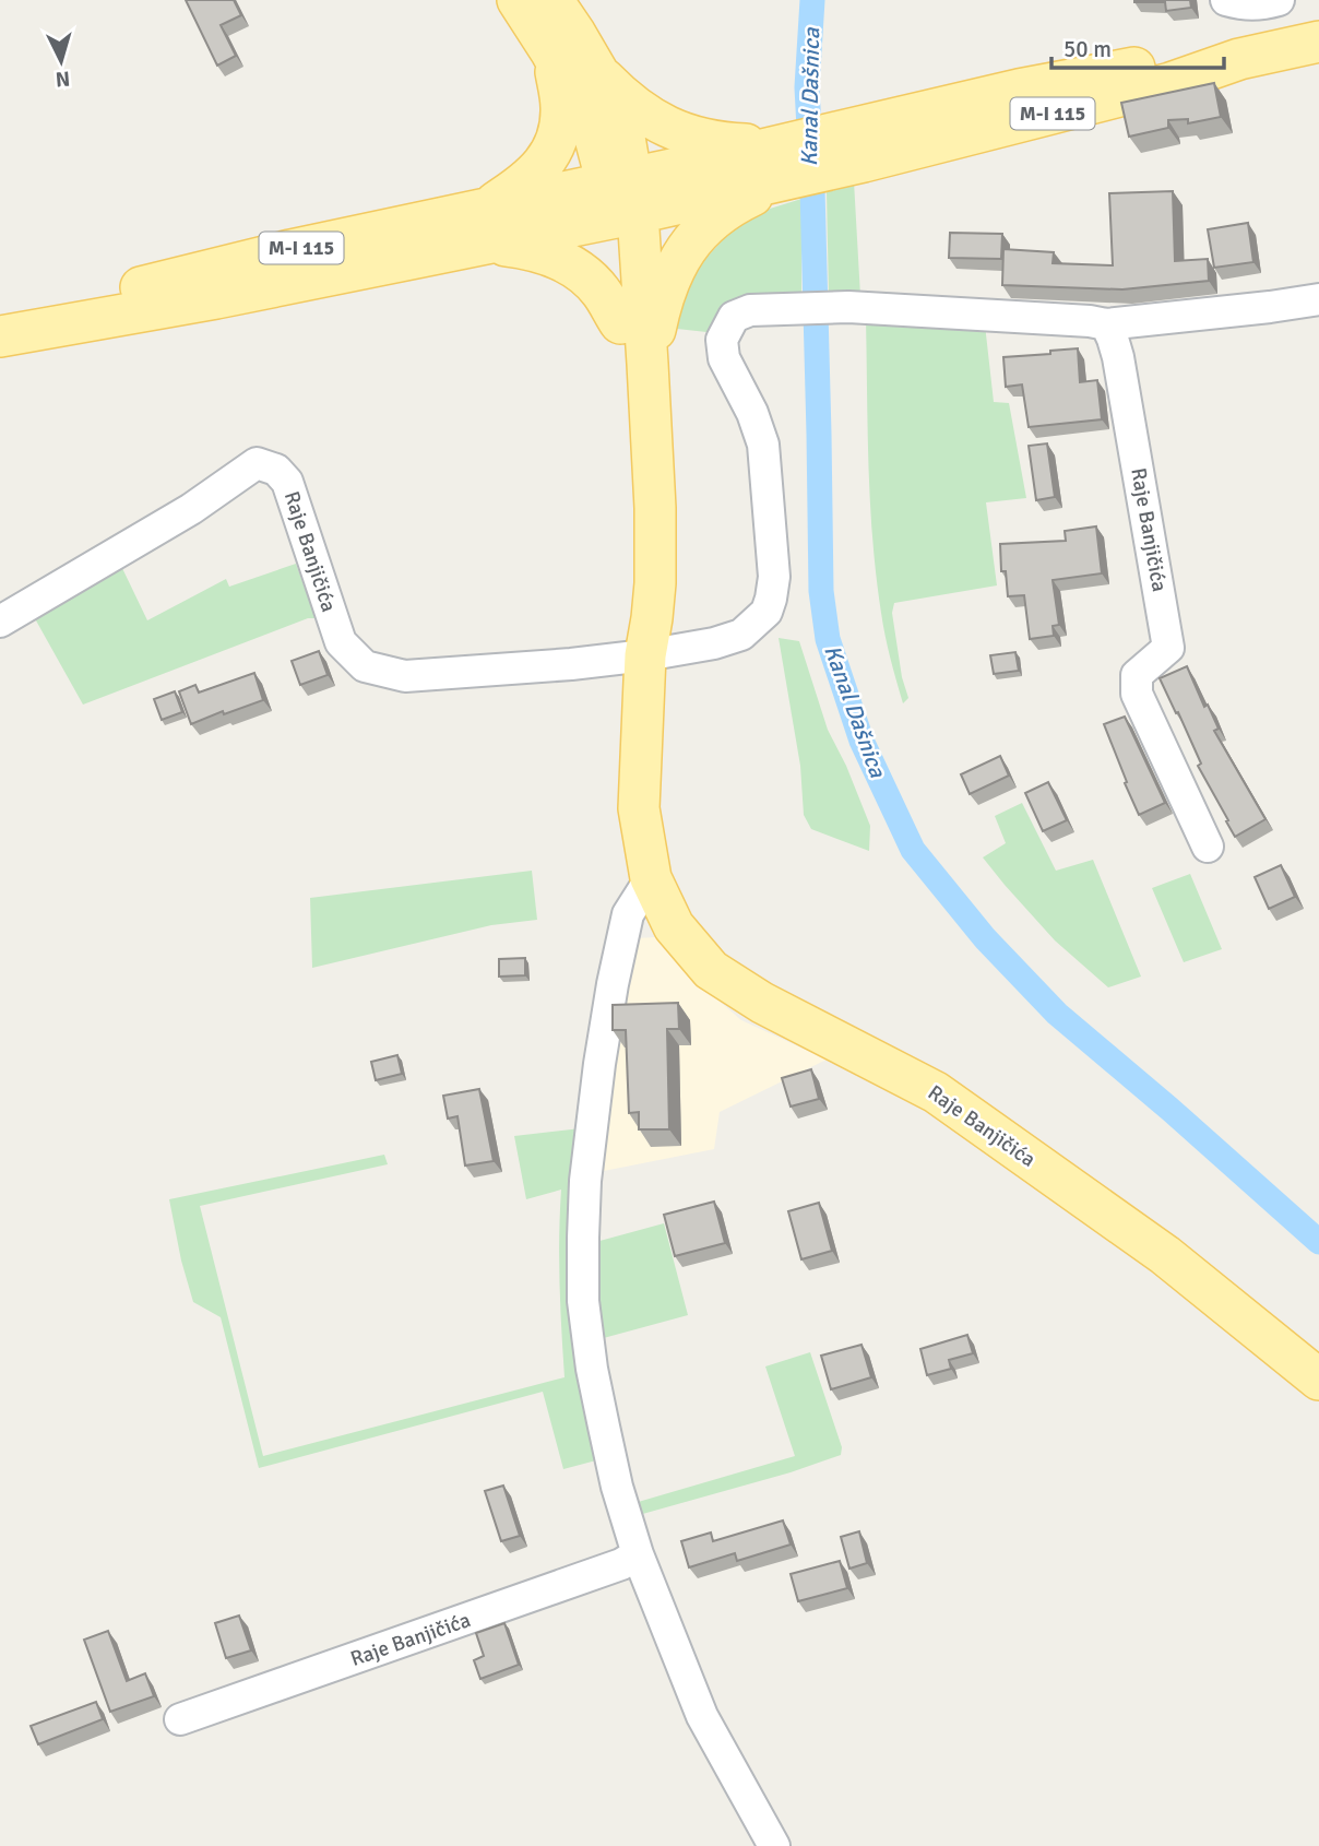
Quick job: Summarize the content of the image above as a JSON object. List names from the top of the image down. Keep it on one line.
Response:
{"streets":{"main road":["M-I 115","Raje Banjičića"]},"water":["Kanal Dašnica"],"scale_bar":"50 m","north":"bottom"}
